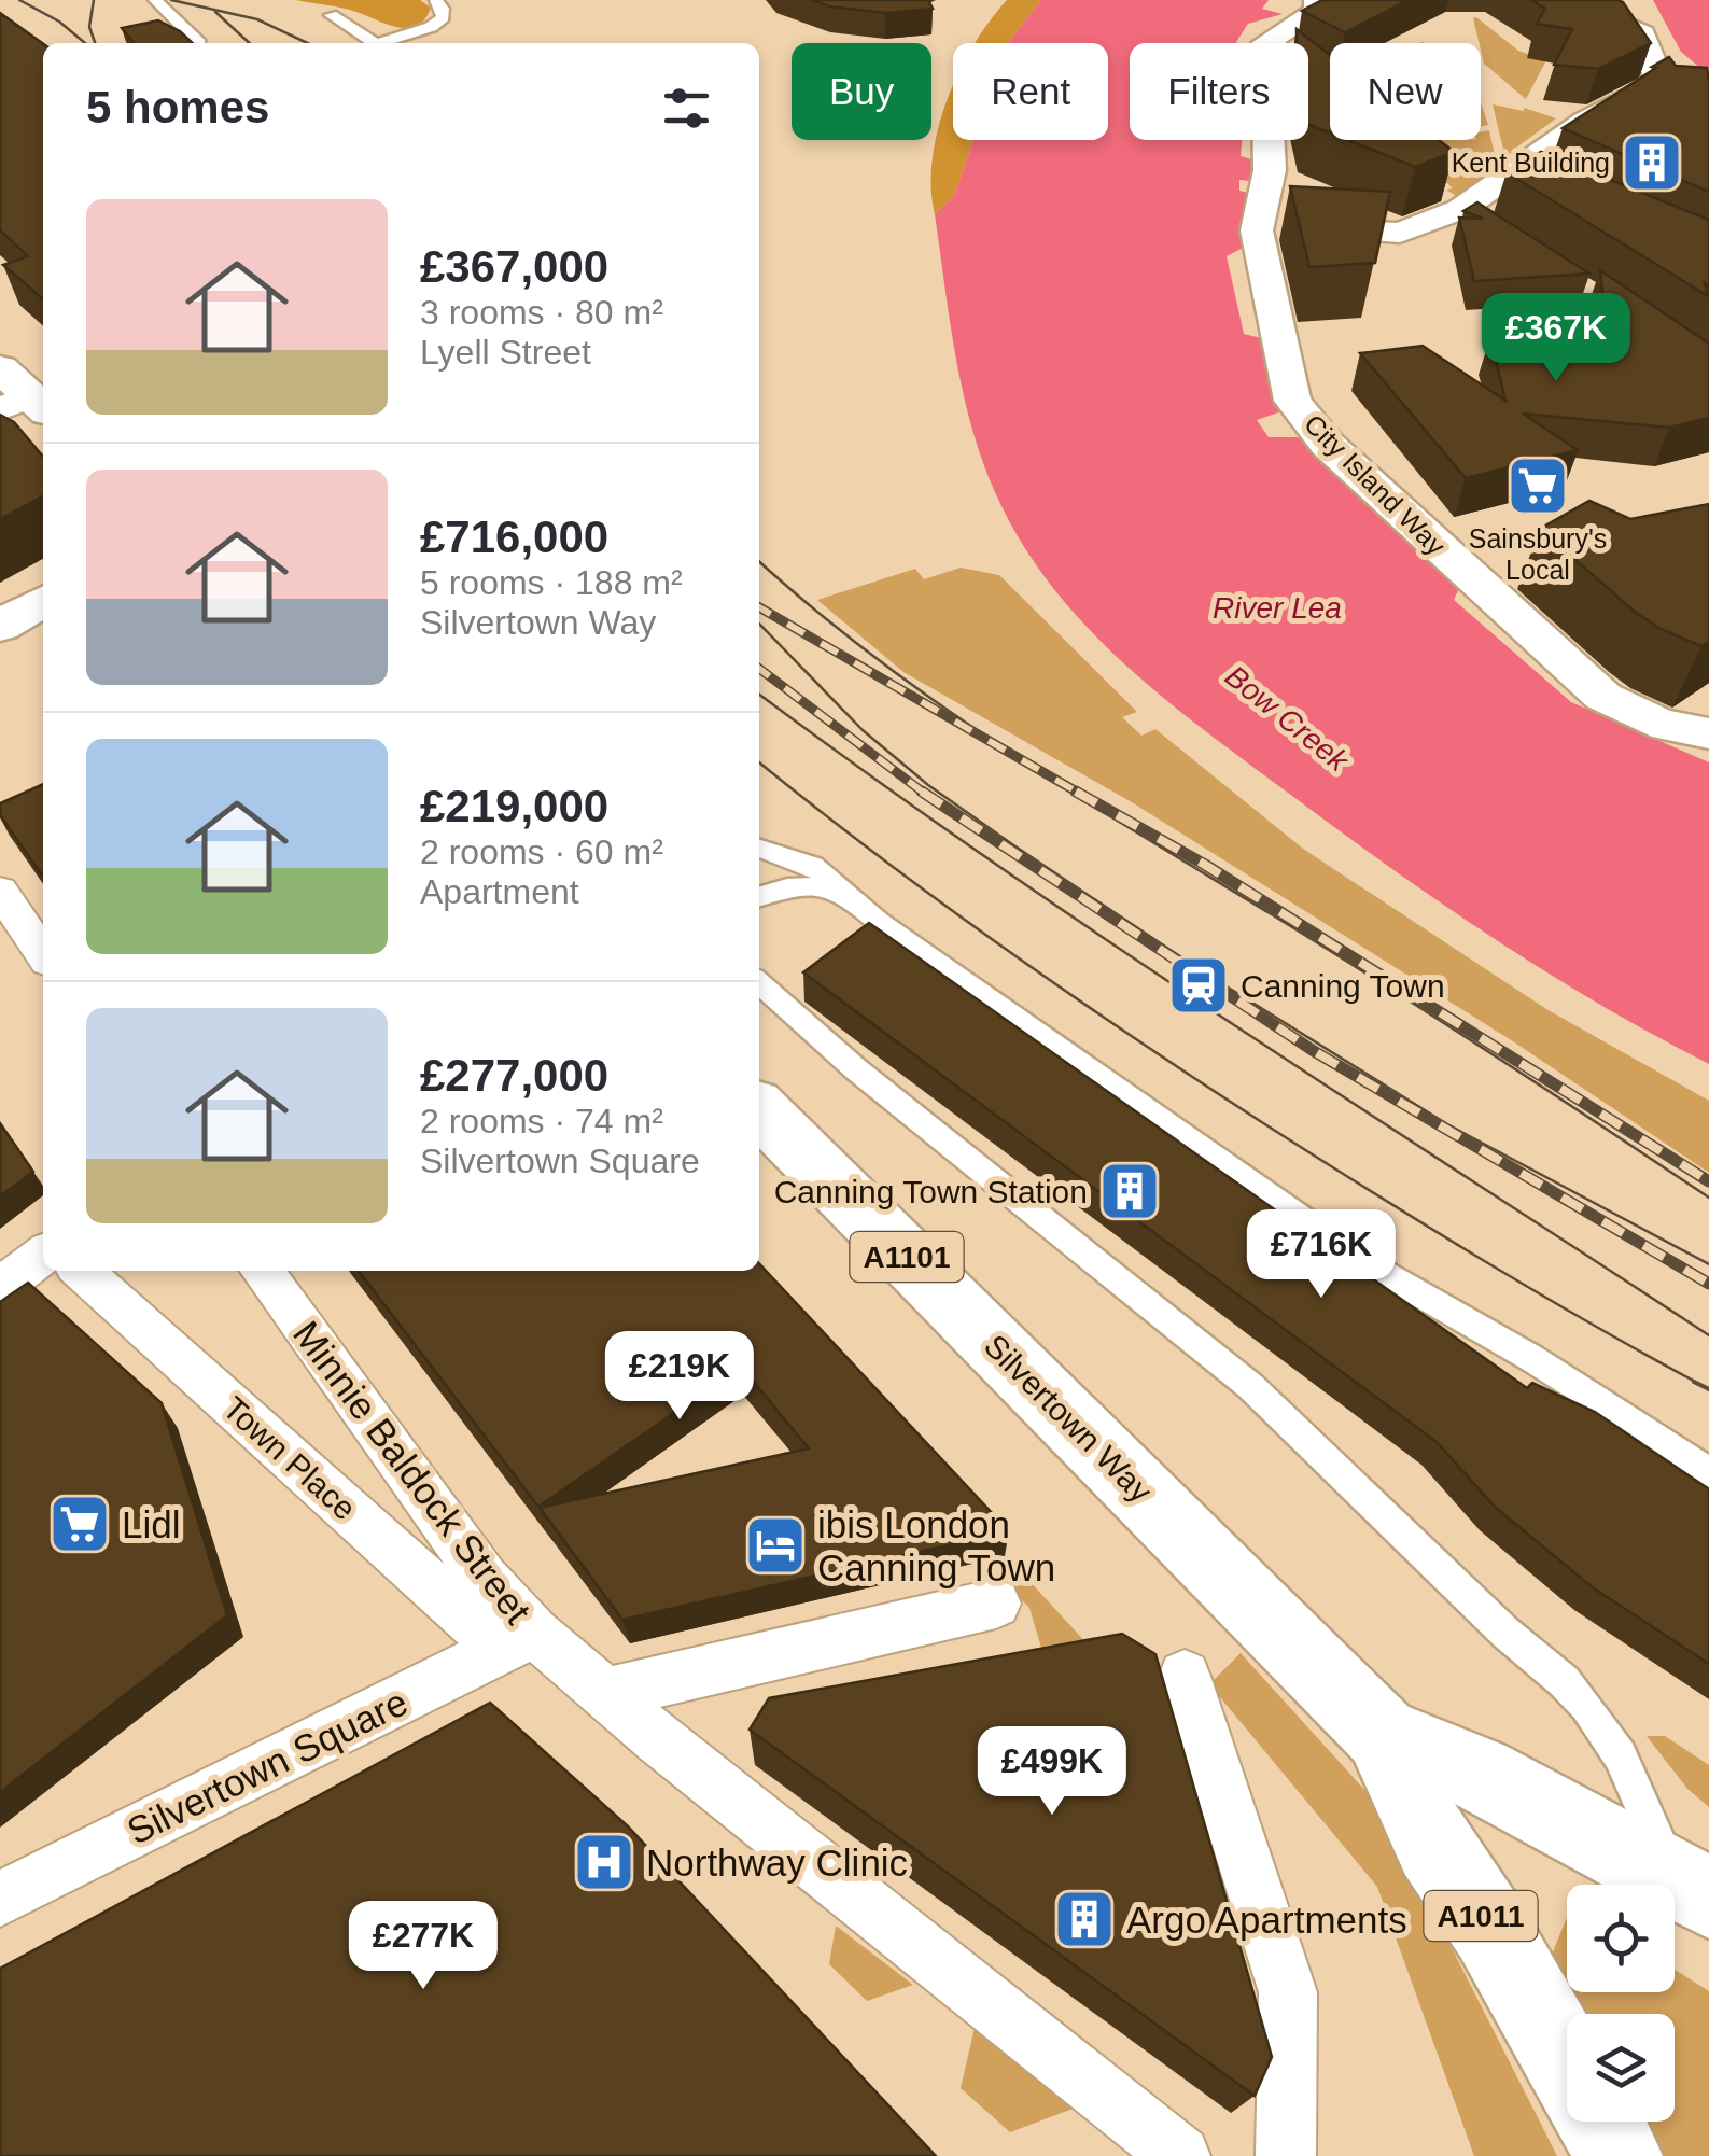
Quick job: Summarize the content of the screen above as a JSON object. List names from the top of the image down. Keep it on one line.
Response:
{"streets":{"main road":["A1101","Silvertown Way","A1011"],"street":["City Island Way","Town Place","Minnie Baldock Street","Silvertown Square"]},"crossings":[["Town Place","Minnie Baldock Street"],["Town Place","Silvertown Square"],["Minnie Baldock Street","Silvertown Square"]],"water":["River Lea","Bow Creek"],"places":{"building":["Kent Building","Canning Town Station","Argo Apartments"],"supermarket":["Sainsbury's Local","Lidl"],"station":["Canning Town"],"hotel":["ibis London Canning Town"],"hospital":["Northway Clinic"]},"page":{"chip":["Buy","Rent","Filters","New"],"heading":"5 homes","list":[{"name":"£367,000","note":"3 rooms · 80 m² · Lyell Street"},{"name":"£716,000","note":"5 rooms · 188 m² · Silvertown Way"},{"name":"£219,000","note":"2 rooms · 60 m² · Apartment"},{"name":"£277,000","note":"2 rooms · 74 m² · Silvertown Square"}],"price":["£367K","£716K","£219K","£499K","£277K"]}}
